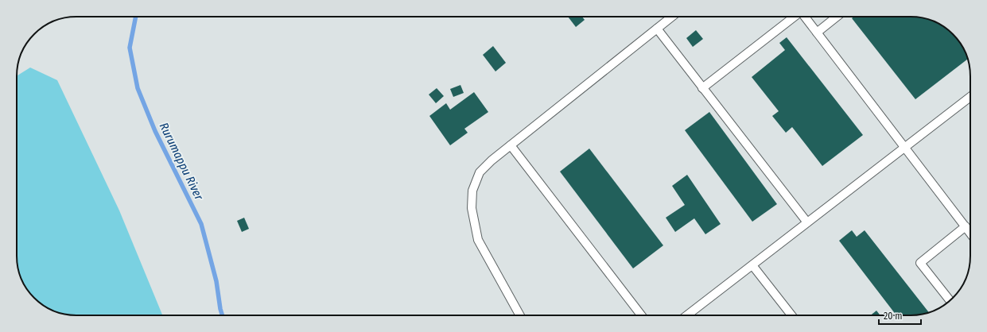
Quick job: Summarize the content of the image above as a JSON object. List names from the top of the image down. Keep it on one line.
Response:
{"water":["Rurumappu River"],"scale_bar":"20 m"}
